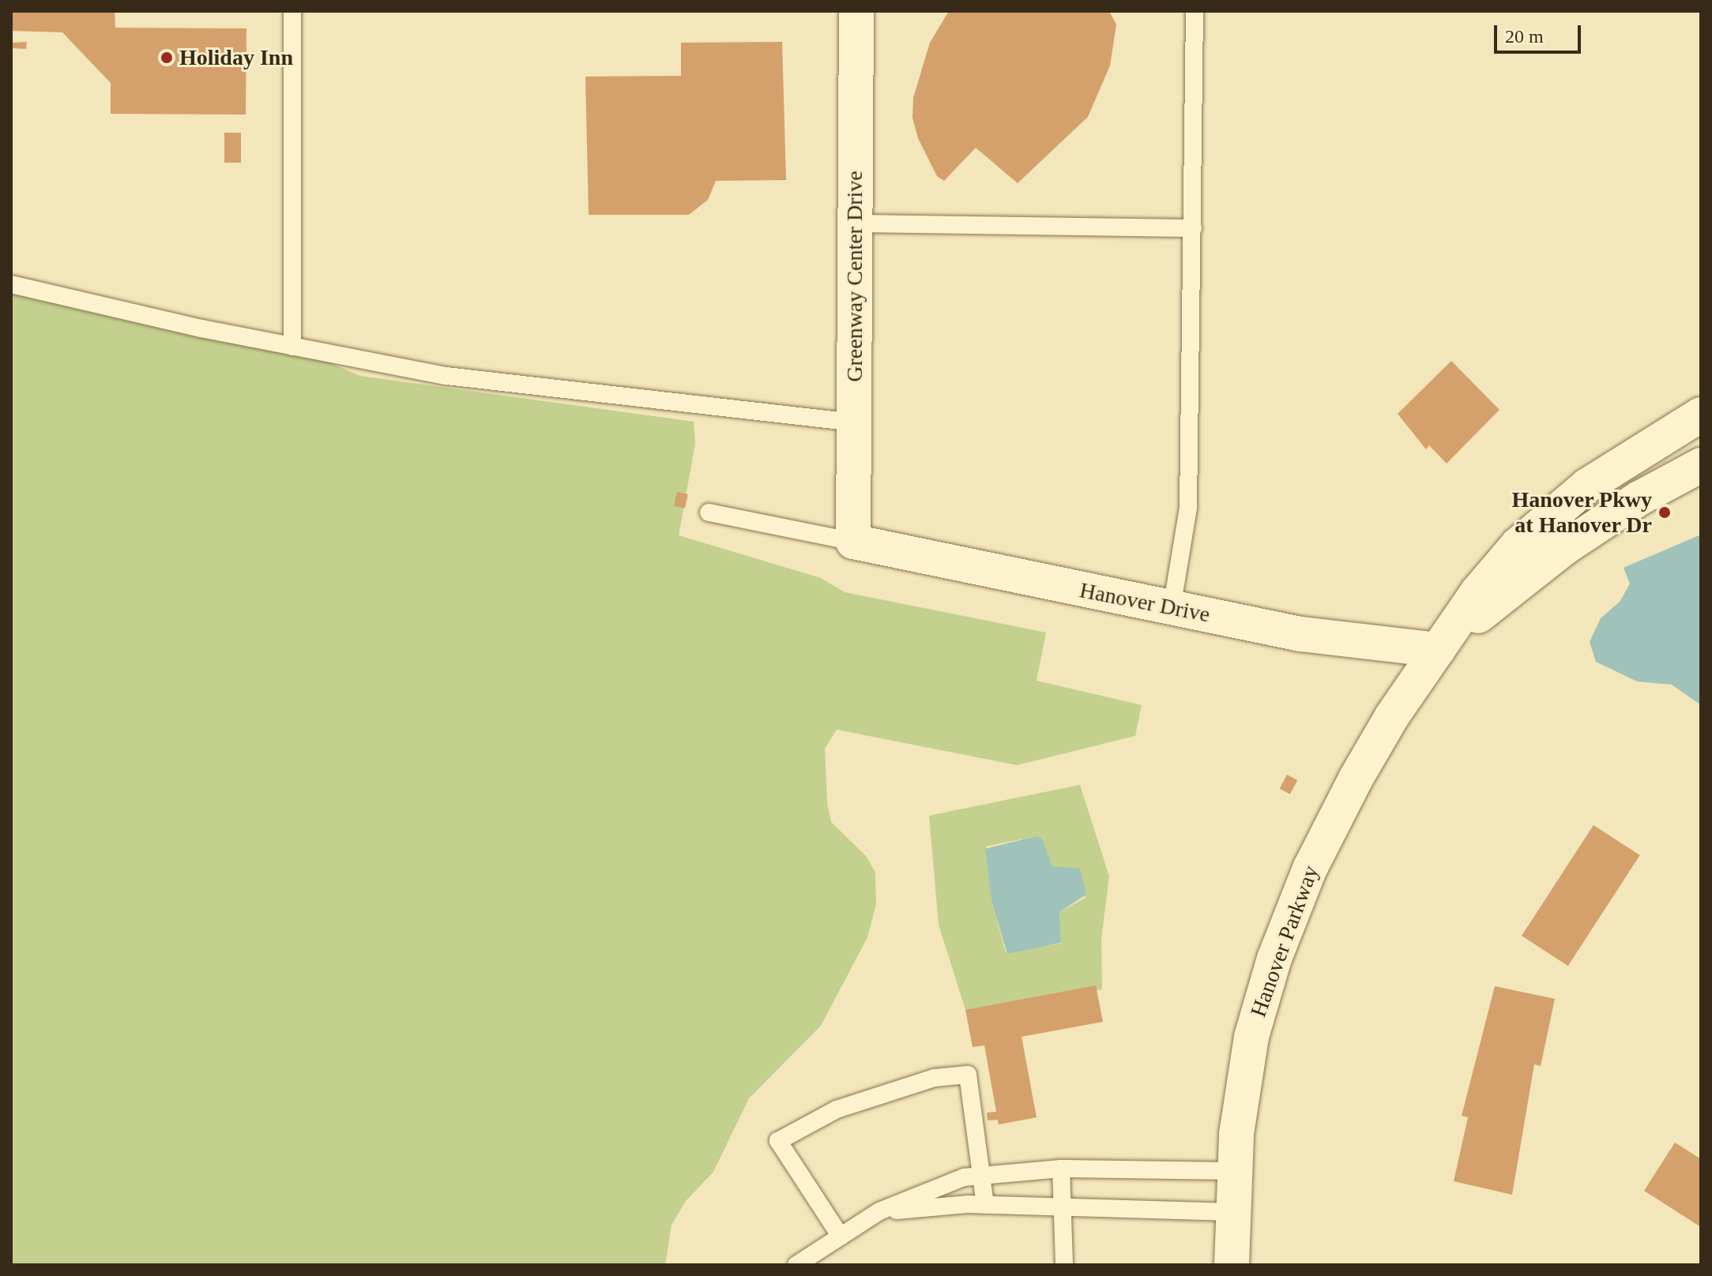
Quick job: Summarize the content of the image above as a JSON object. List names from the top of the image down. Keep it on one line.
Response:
{"streets":{"street":["Greenway Center Drive","Hanover Drive","Hanover Parkway"]},"crossings":[["Greenway Center Drive","Hanover Drive"],["Hanover Drive","Hanover Parkway"]],"places":["Holiday Inn","Hanover Pkwy at Hanover Dr"],"scale_bar":"20 m"}
